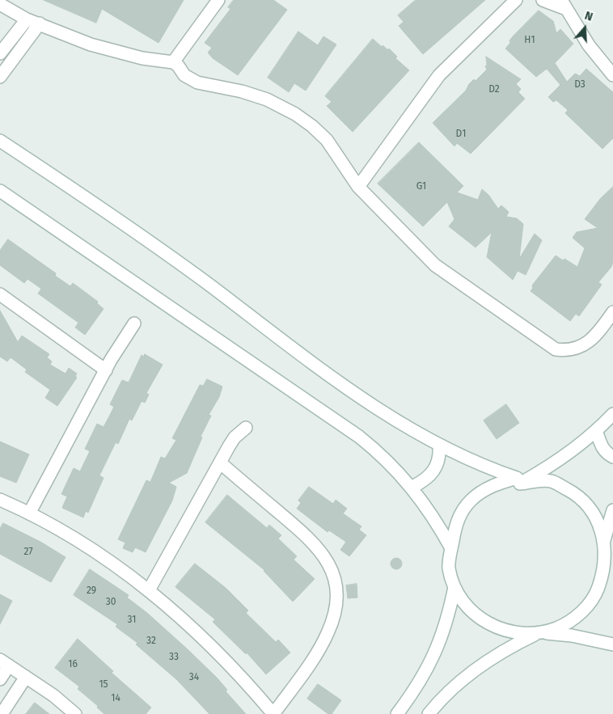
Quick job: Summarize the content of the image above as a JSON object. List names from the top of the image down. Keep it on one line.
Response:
{"house_numbers":["H1","D3","D2","D1","G1","27","29","30","31","32","33","16","34","15","14"],"north":"top"}
